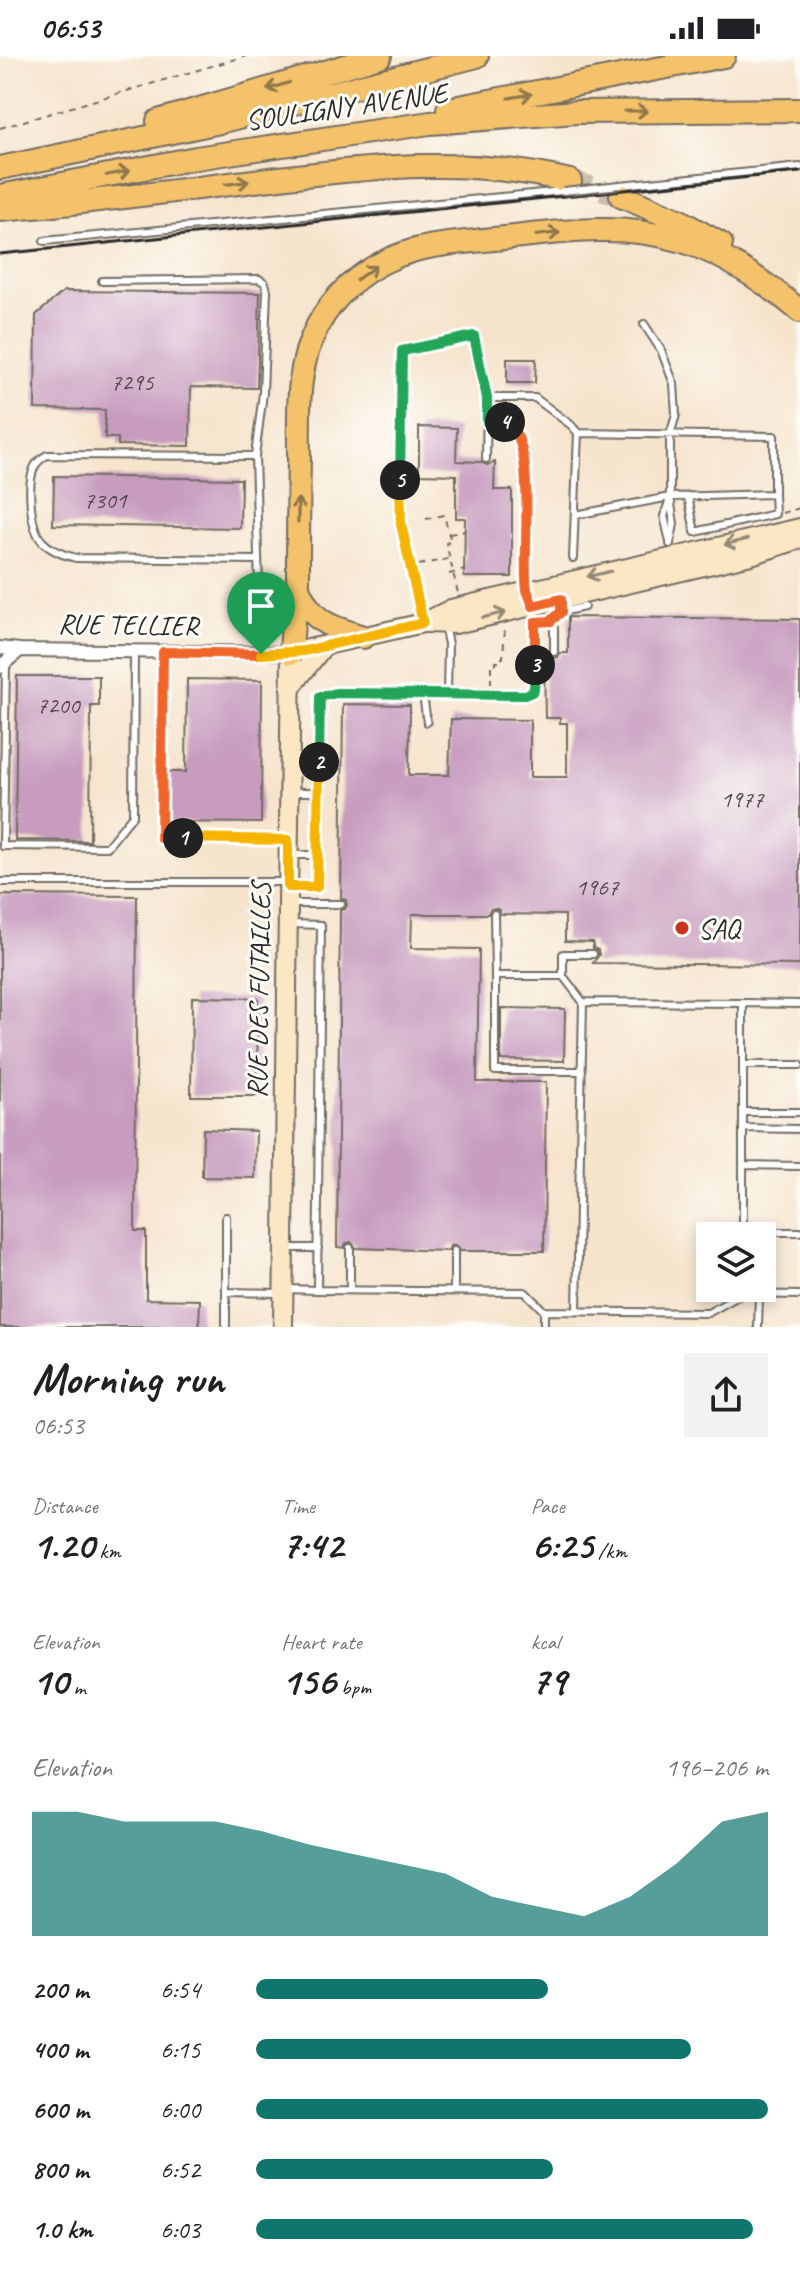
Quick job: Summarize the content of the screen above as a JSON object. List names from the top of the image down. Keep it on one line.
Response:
{"streets":{"highway":["SOULIGNY AVENUE"],"street":["RUE TELLIER","RUE DES FUTAILLES"]},"crossings":[["RUE TELLIER","RUE DES FUTAILLES"]],"places":["SAQ"],"house_numbers":["7295","7301","7200","1977","1967"],"page":{"status":"06:53","pins":["4","5","3","2","1"],"heading":["Morning run","06:53"],"stats":[["Distance","1.20 km"],["Time","7:42"],["Pace","6:25 /km"],["Elevation","10 m"],["Heart rate","156 bpm"],["kcal","79"]],"chart":["Elevation","196–206 m"],"list":[{"name":"200 m","note":"6:54"},{"name":"400 m","note":"6:15"},{"name":"600 m","note":"6:00"},{"name":"800 m","note":"6:52"},{"name":"1.0 km","note":"6:03"}]}}
